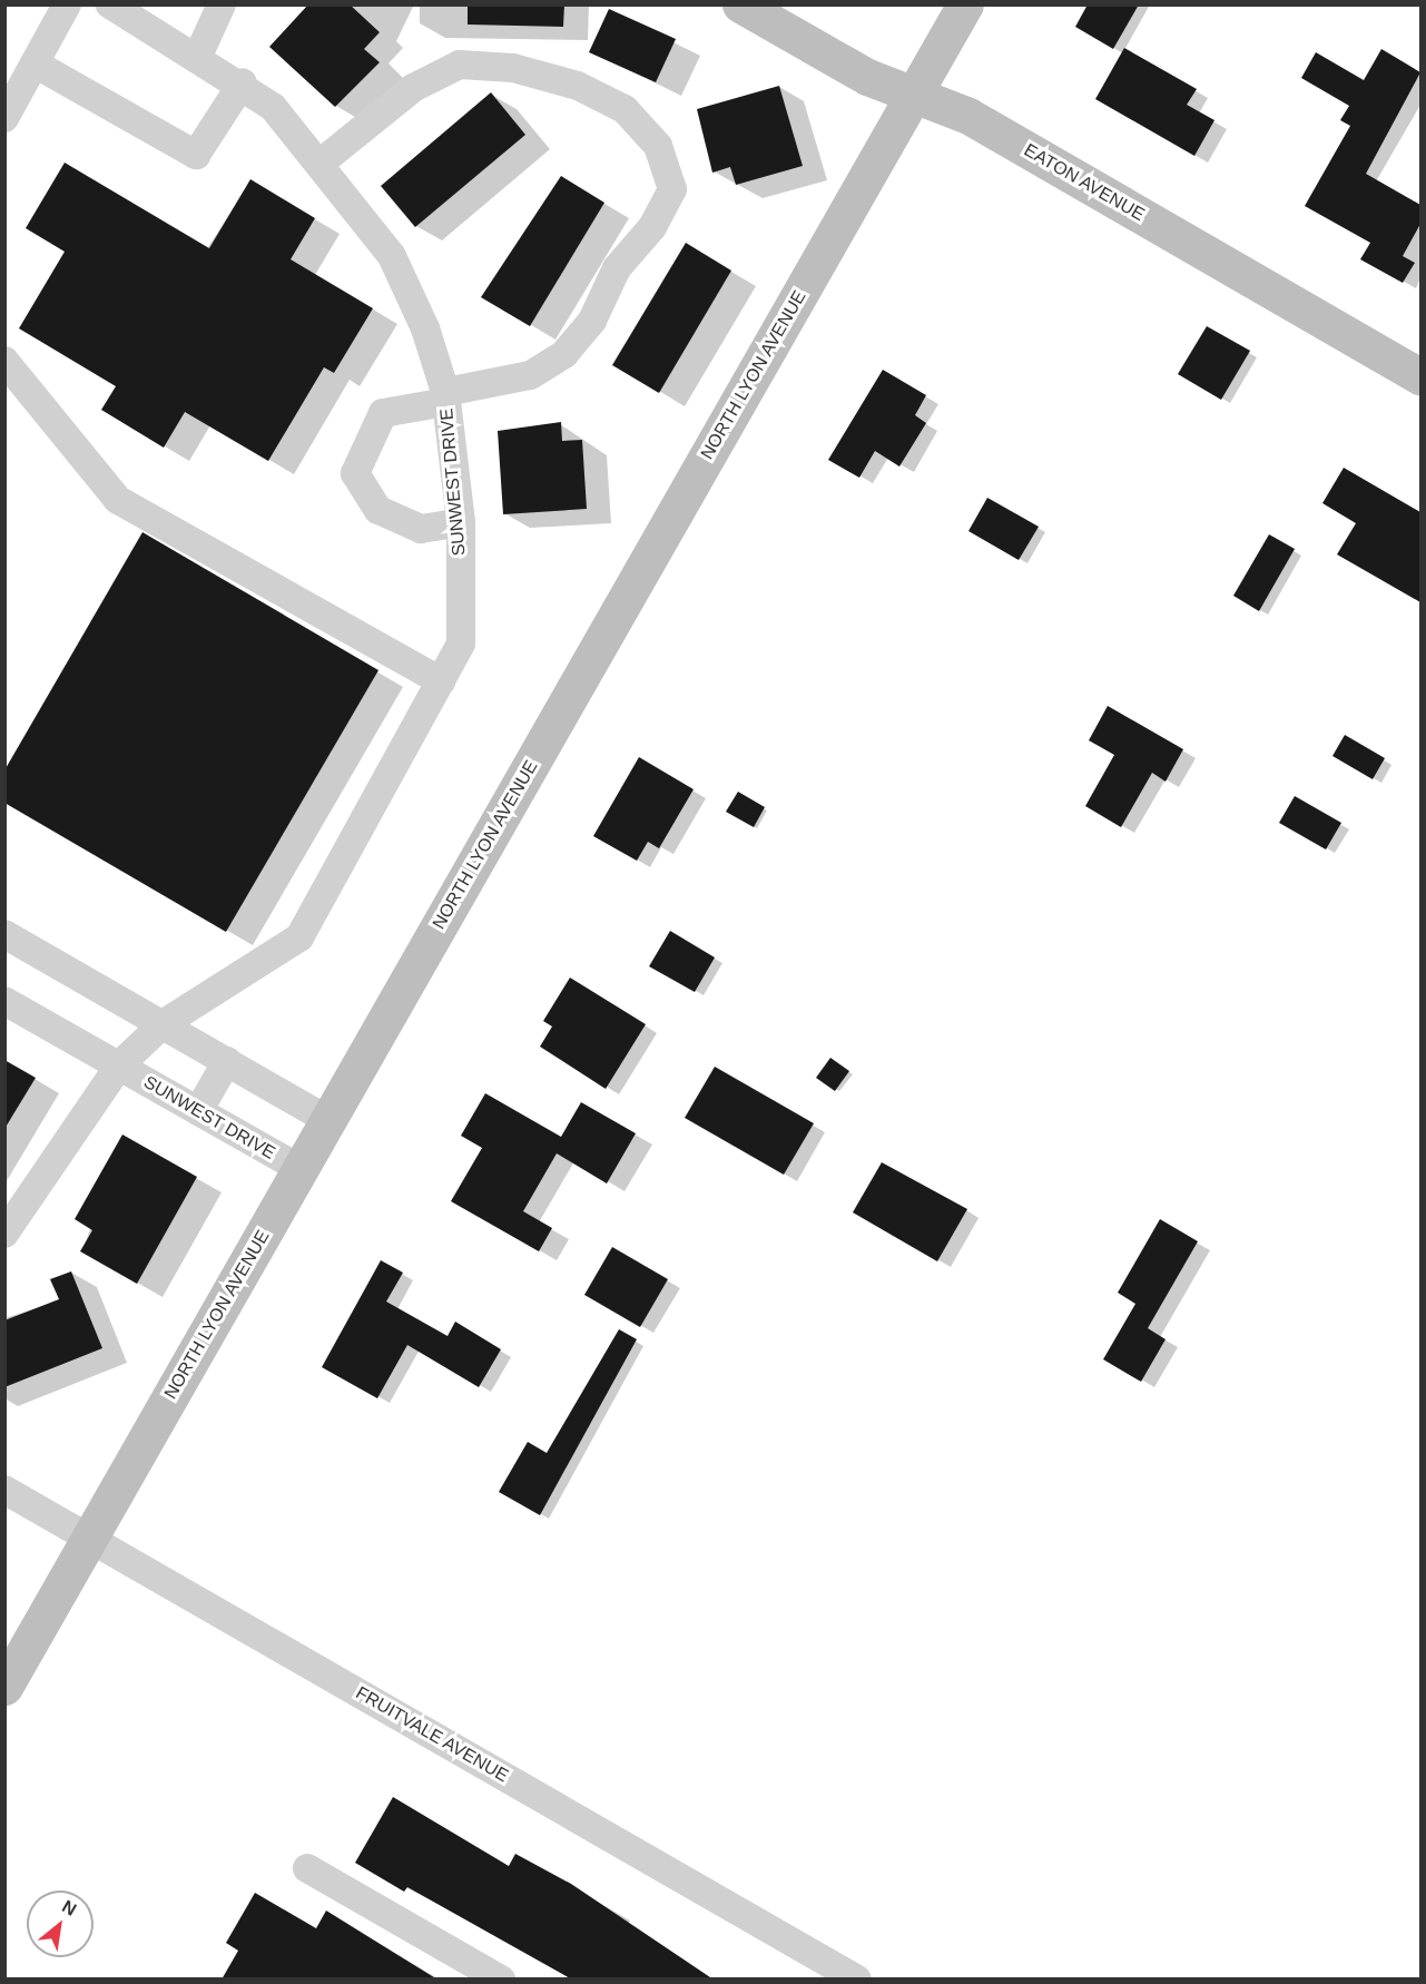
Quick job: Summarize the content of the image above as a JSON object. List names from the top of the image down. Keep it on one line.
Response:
{"streets":{"street":["EATON AVENUE","NORTH LYON AVENUE","SUNWEST DRIVE","FRUITVALE AVENUE"]},"crossings":[["EATON AVENUE","NORTH LYON AVENUE"],["NORTH LYON AVENUE","SUNWEST DRIVE"],["NORTH LYON AVENUE","FRUITVALE AVENUE"]],"north":"top right"}
